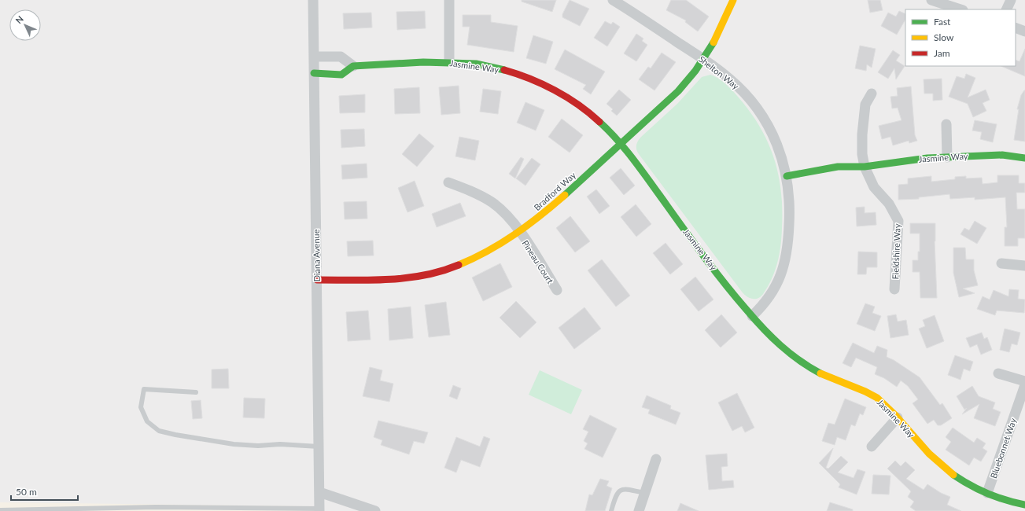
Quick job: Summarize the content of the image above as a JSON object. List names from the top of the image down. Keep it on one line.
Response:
{"streets":{"street":["Jasmine Way","Shelton Way","Bradford Way","Fieldshire Way","Diana Avenue","Pineau Court","Bluebonnet Way"]},"crossings":[["Jasmine Way","Shelton Way"],["Jasmine Way","Bradford Way"],["Jasmine Way","Fieldshire Way"],["Jasmine Way","Bluebonnet Way"],["Shelton Way","Bradford Way"],["Bradford Way","Diana Avenue"],["Bradford Way","Pineau Court"]],"legend":["Fast","Slow","Jam"],"scale_bar":"50 m","north":"top left"}
